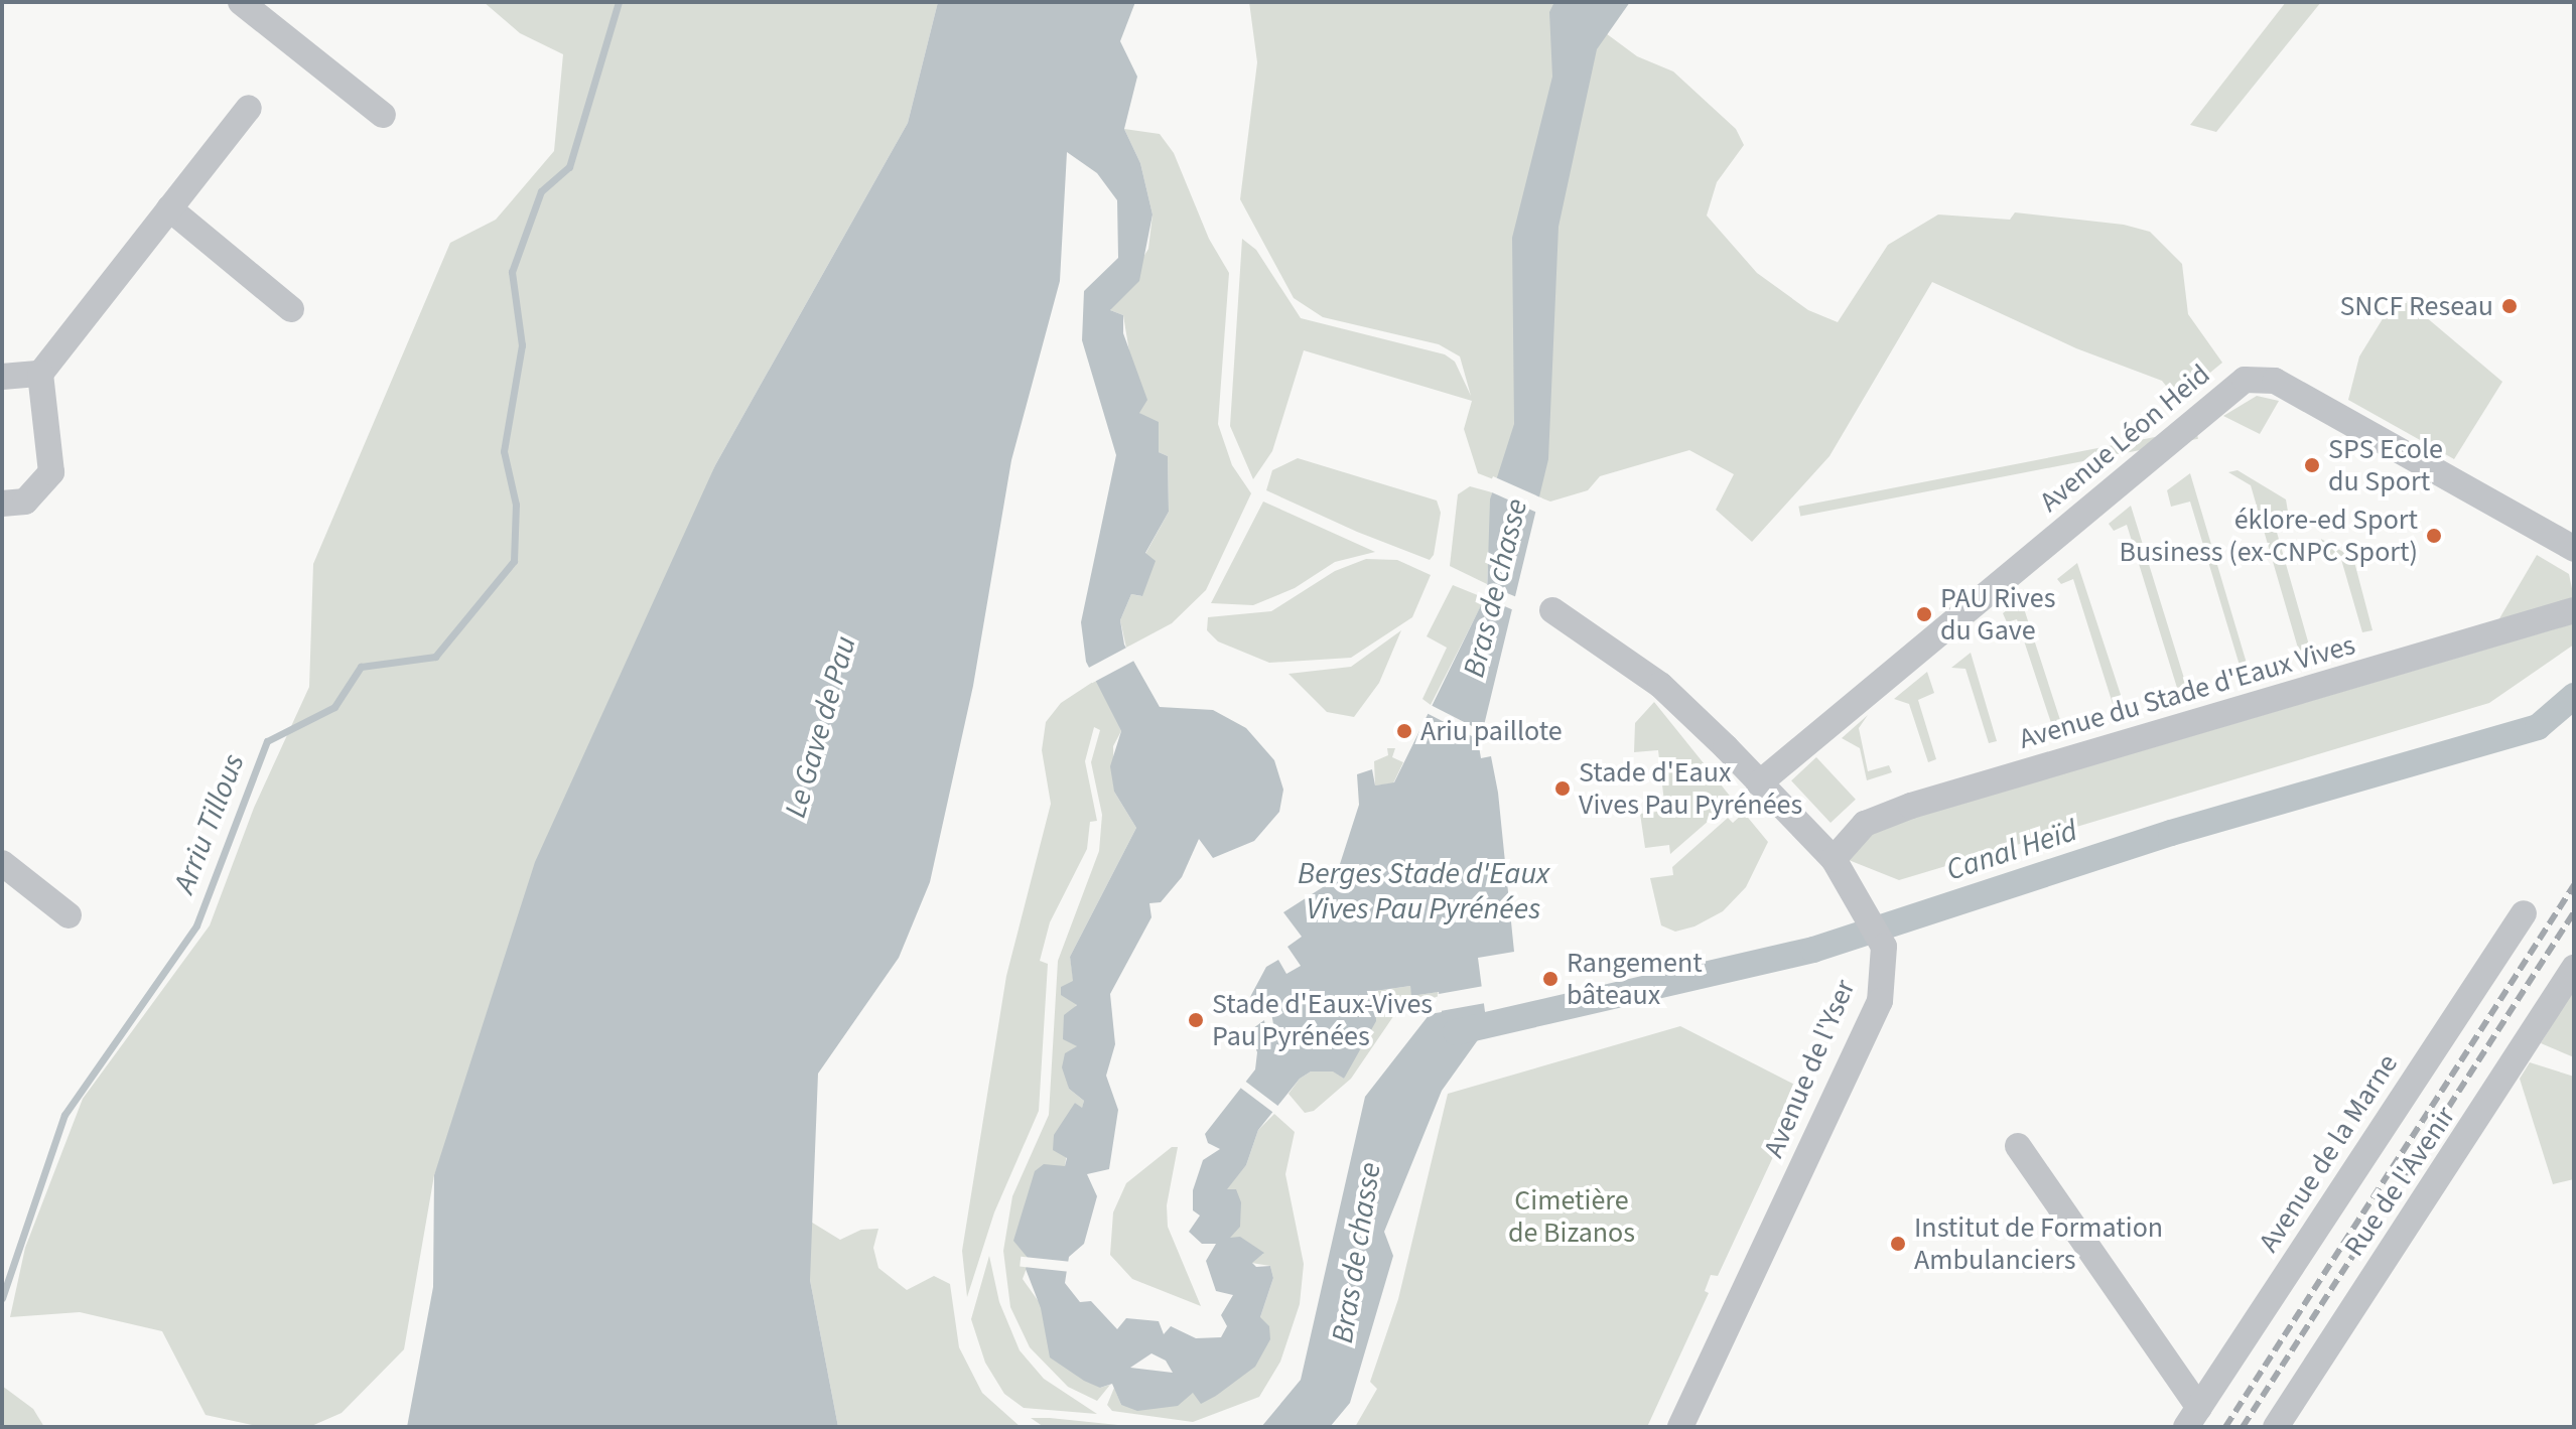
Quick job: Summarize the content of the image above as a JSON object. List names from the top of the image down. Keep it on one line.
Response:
{"streets":{"street":["Avenue Léon Heid","Avenue du Stade d'Eaux Vives","Avenue de l'Yser","Avenue de la Marne","Rue de l'Avenir"]},"crossings":[["Avenue Léon Heid","Avenue de l'Yser"],["Avenue du Stade d'Eaux Vives","Avenue de l'Yser"]],"water":["Bras de chasse","Le Gave de Pau","Arriu Tillous","Canal Heïd","Berges Stade d'Eaux Vives Pau Pyrénées"],"parks":["Cimetière de Bizanos"],"places":["SNCF Reseau","SPS Ecole du Sport","éklore-ed Sport Business (ex-CNPC Sport)","PAU Rives du Gave","Ariu paillote","Stade d'Eaux Vives Pau Pyrénées","Rangement bâteaux","Stade d'Eaux-Vives Pau Pyrénées","Institut de Formation Ambulanciers"]}
